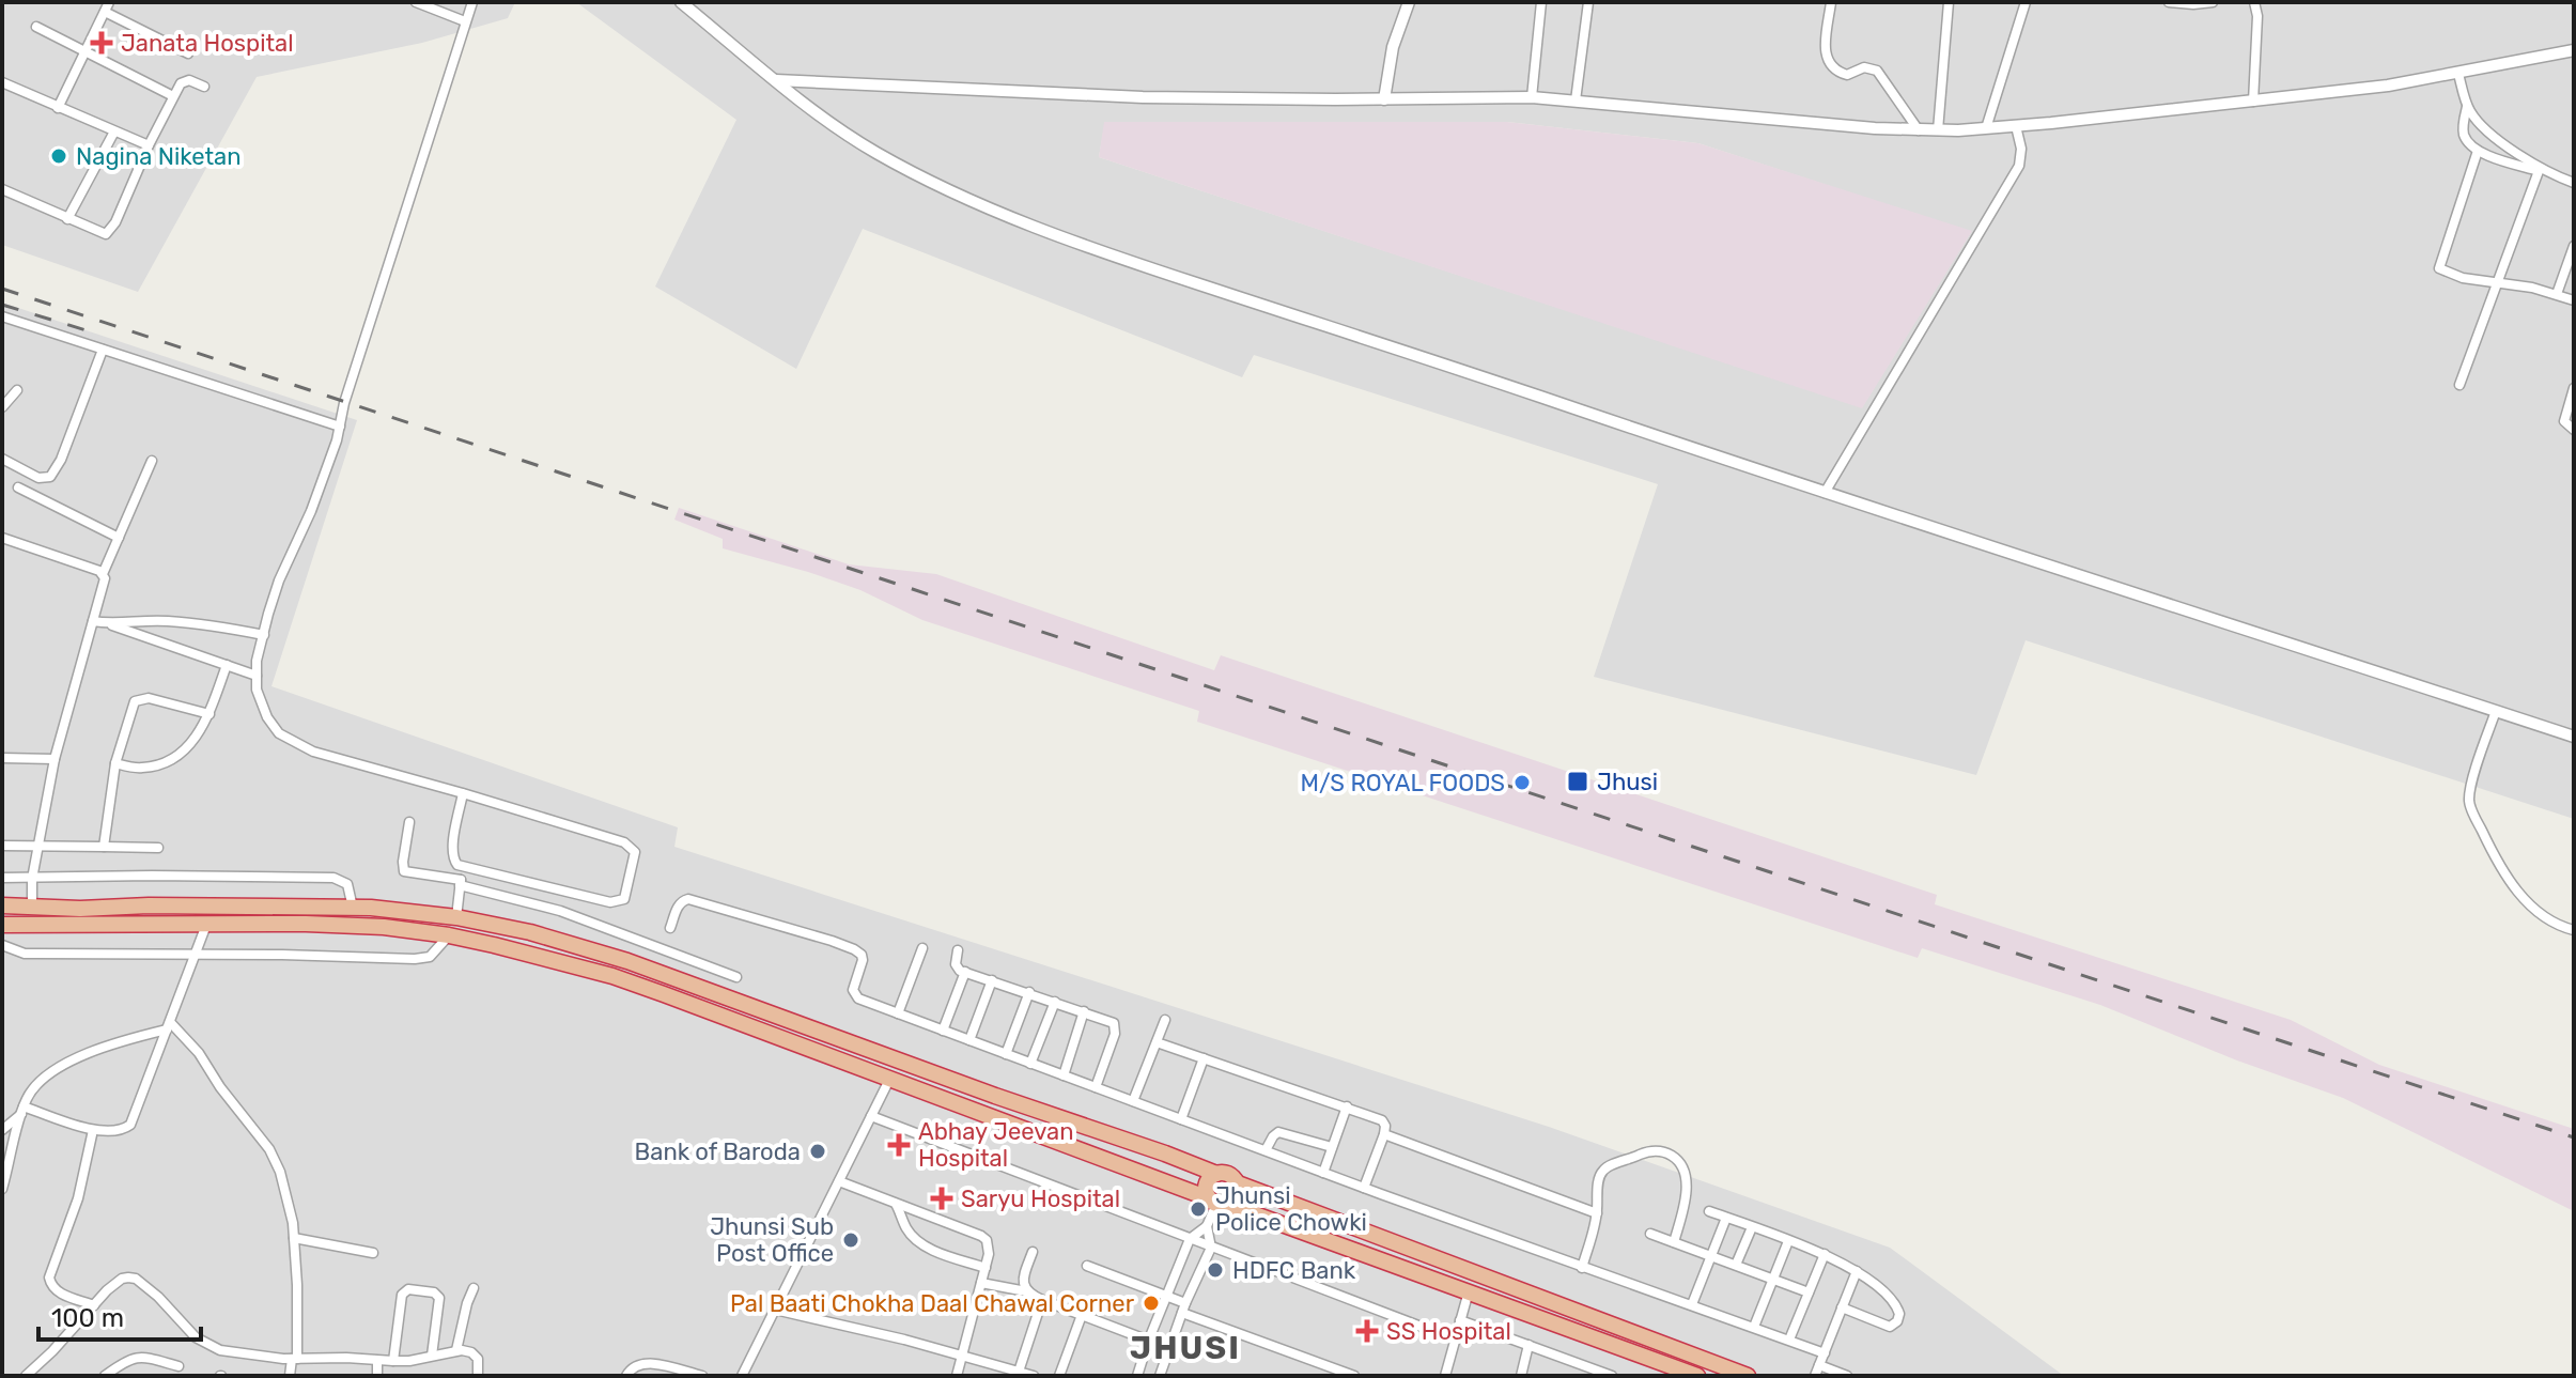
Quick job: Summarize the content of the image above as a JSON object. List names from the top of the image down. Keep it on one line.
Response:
{"districts":["JHUSI"],"places":{"health":["Janata Hospital","Abhay Jeevan Hospital","Saryu Hospital","SS Hospital"],"other":["Nagina Niketan","M/S ROYAL FOODS","Bank of Baroda","Jhunsi Police Chowki","Jhunsi Sub Post Office","HDFC Bank","Pal Baati Chokha Daal Chawal Corner"],"transit":["Jhusi"]},"scale_bar":"100 m"}
